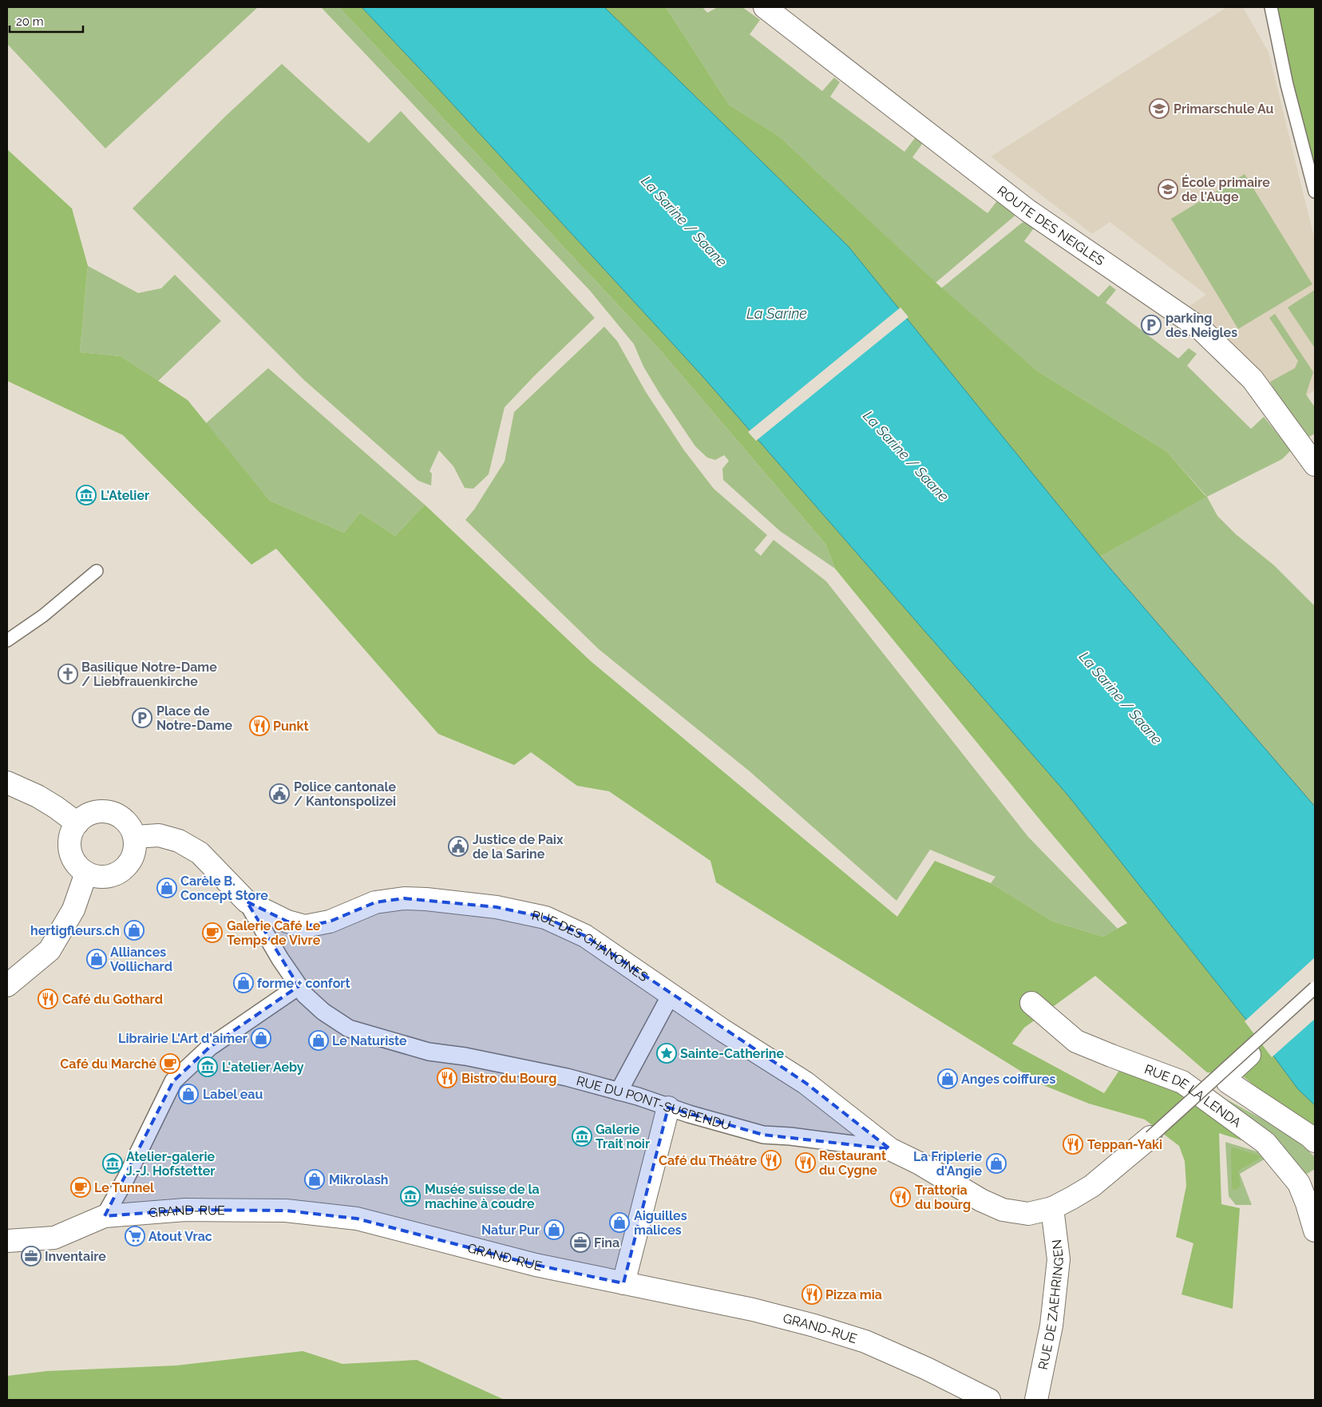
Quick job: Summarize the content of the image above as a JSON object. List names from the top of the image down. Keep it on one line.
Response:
{"streets":{"street":["ROUTE DES NEIGLES","RUE DES CHANOINES","RUE DE LA LENDA","RUE DU PONT-SUSPENDU","GRAND-RUE","RUE DE ZAEHRINGEN"]},"crossings":[["RUE DES CHANOINES","RUE DU PONT-SUSPENDU"],["RUE DES CHANOINES","RUE DE ZAEHRINGEN"]],"water":["La Sarine / Saane","La Sarine"],"places":{"school or university":["Primarschule Au","École primaire de l'Auge"],"parking":["parking des Neigles","Place de Notre-Dame"],"museum":["L'Atelier","L'atelier Aeby","Galerie Trait noir","Atelier-galerie J.-J. Hofstetter","Musée suisse de la machine à coudre"],"church":["Basilique Notre-Dame / Liebfrauenkirche"],"restaurant":["Punkt","Café du Gothard","Bistro du Bourg","Teppan-Yaki","Café du Théâtre","Restaurant du Cygne","Trattoria du bourg","Pizza mia"],"public building":["Police cantonale / Kantonspolizei","Justice de Paix de la Sarine"],"shop":["Carèle B. Concept Store","hertigfleurs.ch","Alliances Vollichard","forme + confort","Librairie L'Art d'aimer","Le Naturiste","Anges coiffures","Label eau","La Friplerie d'Angie","Mikrolash","Aiguilles malices","Natur Pur"],"cafe":["Galerie Café Le Temps de Vivre","Café du Marché","Le Tunnel"],"place":["Sainte-Catherine"],"supermarket":["Atout Vrac"],"office":["Fina","Inventaire"]},"scale_bar":"20 m"}
